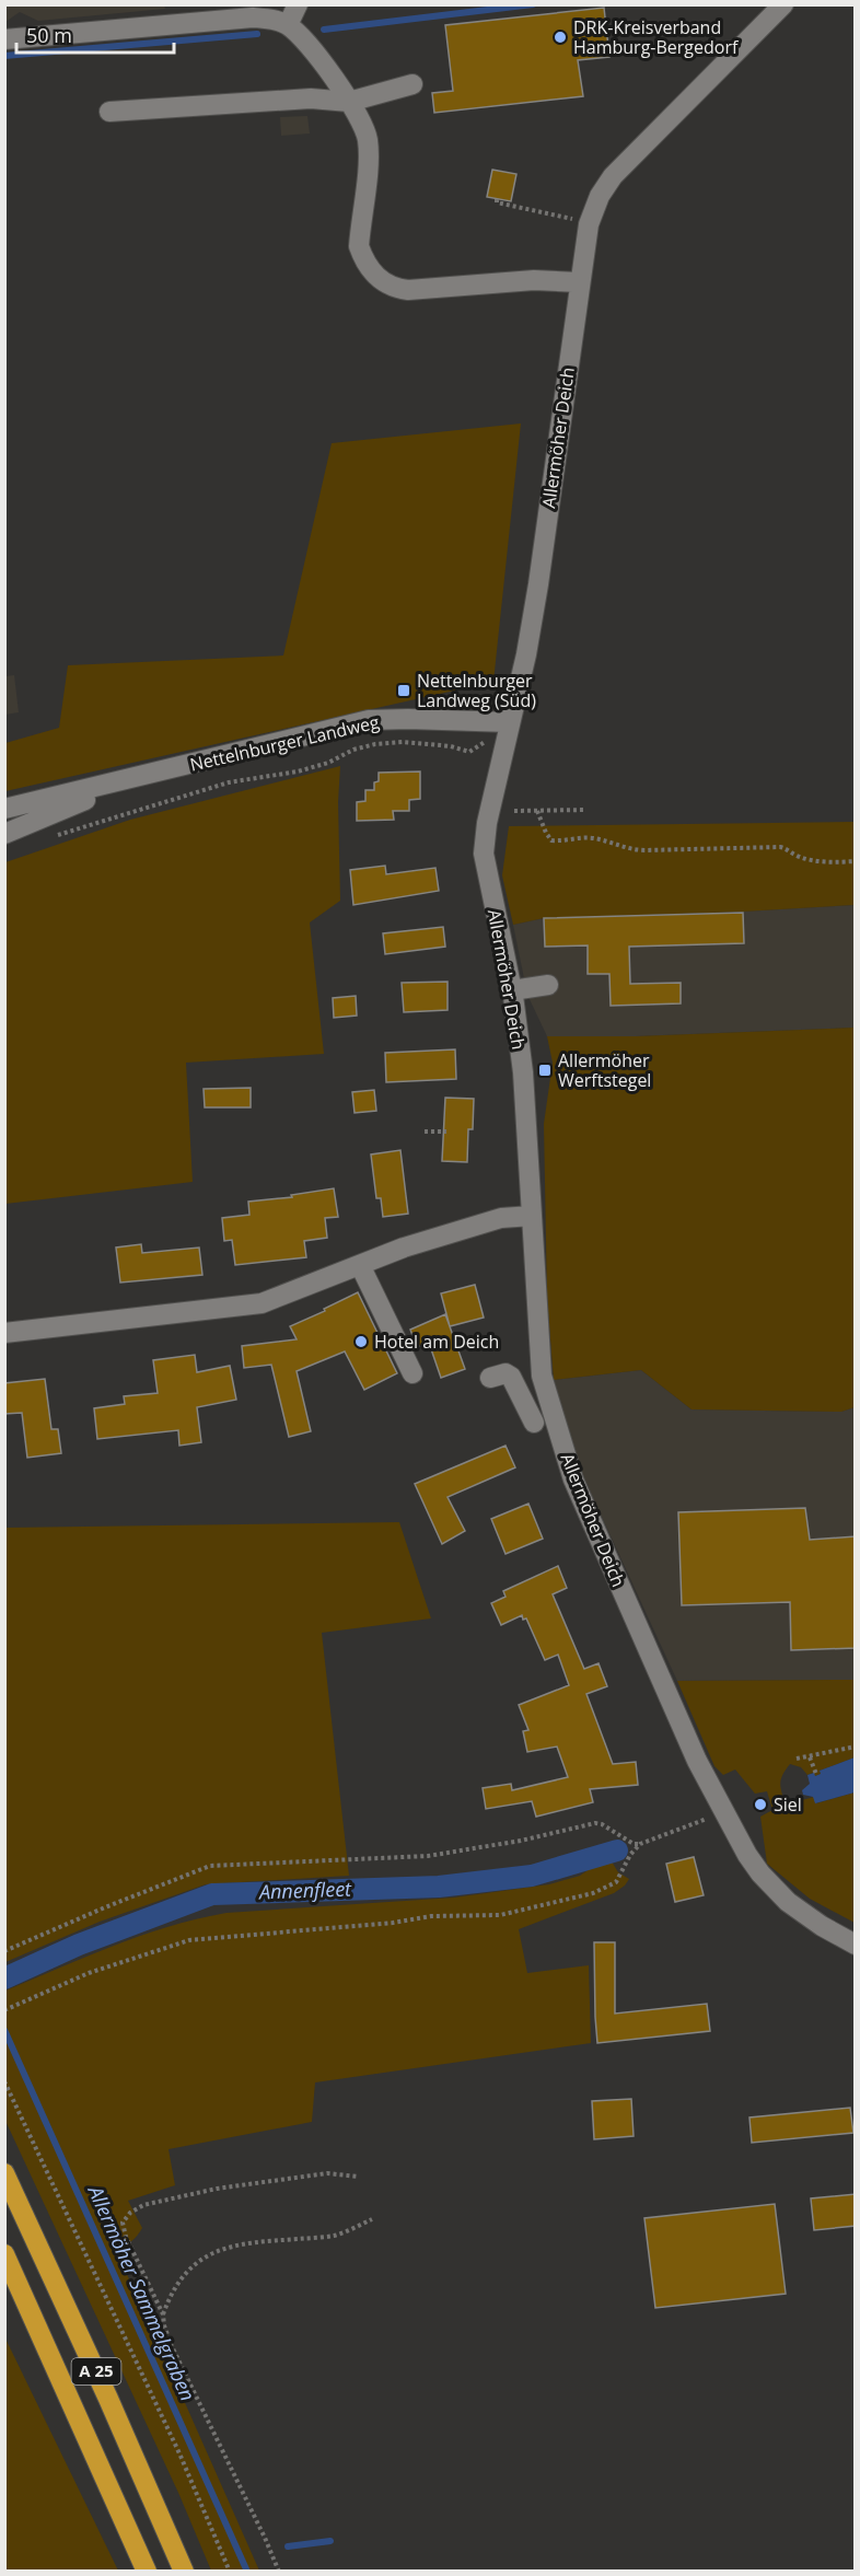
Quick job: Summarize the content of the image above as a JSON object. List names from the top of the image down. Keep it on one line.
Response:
{"streets":{"highway":["A 25"],"street":["Allermöher Deich","Nettelnburger Landweg"]},"crossings":[["Allermöher Deich","Nettelnburger Landweg"]],"water":["Annenfleet","Allermöher Sammelgraben"],"places":{"other":["DRK-Kreisverband Hamburg-Bergedorf","Hotel am Deich","Siel"],"transit":["Nettelnburger Landweg (Süd)","Allermöher Werftstegel"]},"scale_bar":"50 m"}
